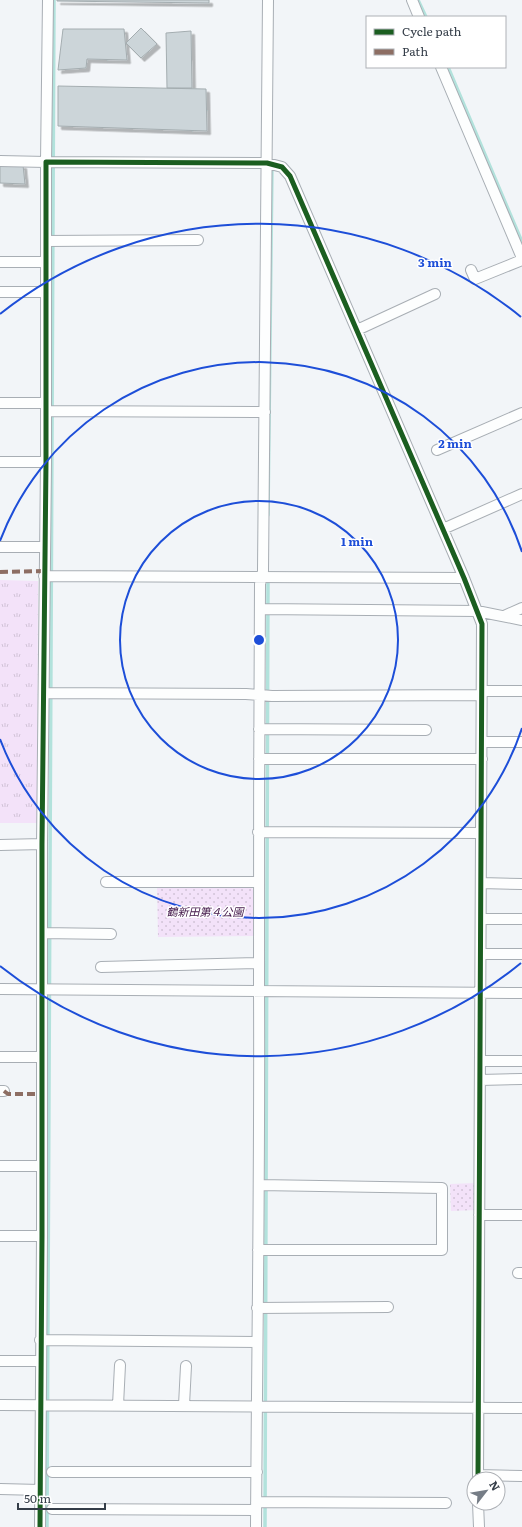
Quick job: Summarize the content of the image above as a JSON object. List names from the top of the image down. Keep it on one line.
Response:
{"parks":["鶴新田第４公園"],"legend":["Cycle path","Path"],"scale_bar":"50 m","north":"top right","rings":["3 min","2 min","1 min"]}
